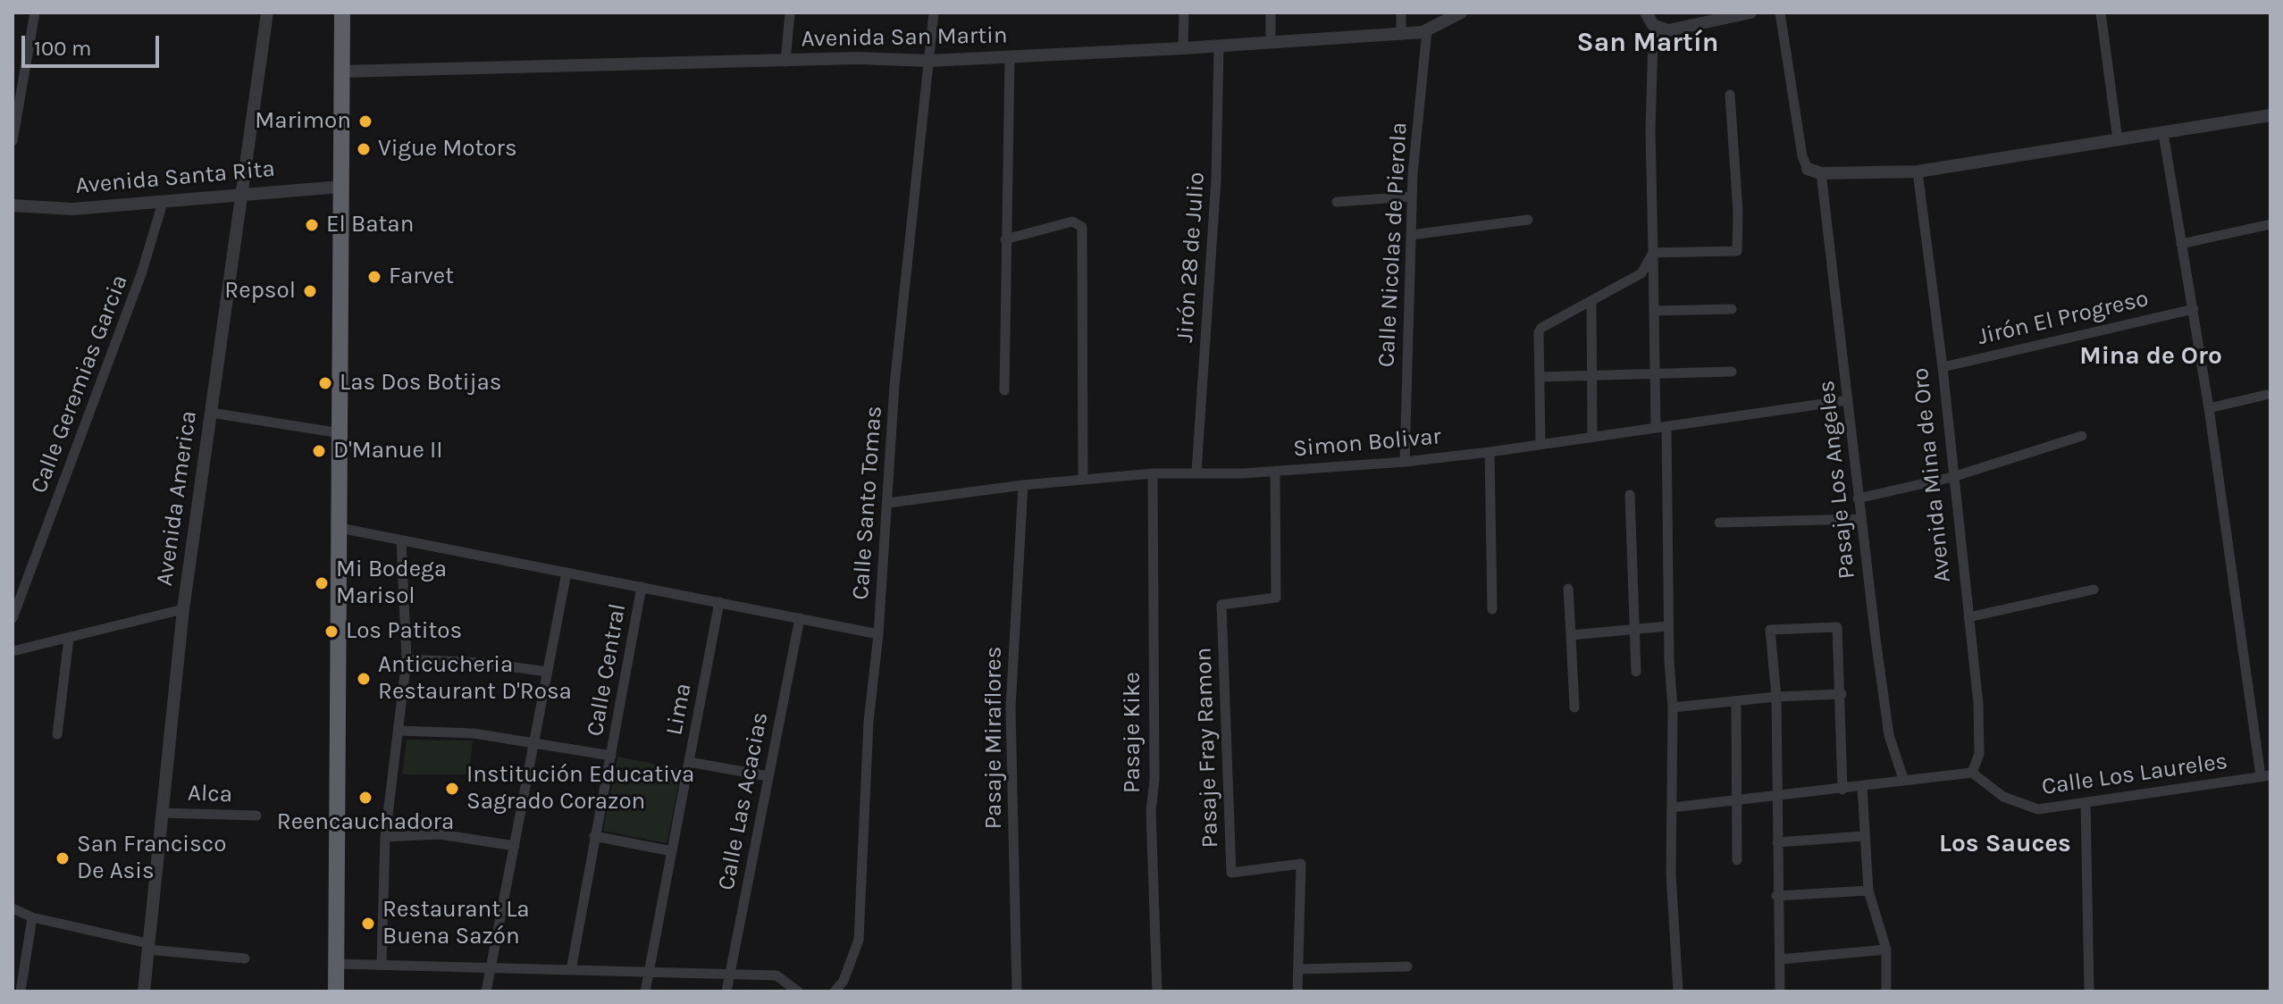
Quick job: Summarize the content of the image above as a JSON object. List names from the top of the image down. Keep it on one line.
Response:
{"streets":{"street":["Avenida San Martin","Avenida Santa Rita","Calle Nicolas de Pierola","Jirón 28 de Julio","Jirón El Progreso","Calle Geremias Garcia","Simon Bolivar","Avenida Mina de Oro","Pasaje Los Angeles","Avenida America","Calle Santo Tomas","Calle Central","Lima","Pasaje Kike","Pasaje Miraflores","Pasaje Fray Ramon","Calle Los Laureles","Alca","Calle Las Acacias"]},"crossings":[["Avenida San Martin","Calle Nicolas de Pierola"],["Avenida San Martin","Jirón 28 de Julio"],["Avenida San Martin","Calle Santo Tomas"],["Avenida Santa Rita","Calle Geremias Garcia"],["Avenida Santa Rita","Avenida America"],["Calle Nicolas de Pierola","Simon Bolivar"],["Jirón 28 de Julio","Simon Bolivar"],["Jirón El Progreso","Avenida Mina de Oro"],["Simon Bolivar","Pasaje Los Angeles"],["Simon Bolivar","Calle Santo Tomas"],["Simon Bolivar","Pasaje Kike"],["Simon Bolivar","Pasaje Miraflores"],["Simon Bolivar","Pasaje Fray Ramon"],["Avenida Mina de Oro","Calle Los Laureles"],["Avenida America","Alca"]],"districts":["San Martín","Mina de Oro","Los Sauces"],"places":["Marimon","Vigue Motors","El Batan","Farvet","Repsol","Las Dos Botijas","D'Manue II","Mi Bodega Marisol","Los Patitos","Anticucheria Restaurant D'Rosa","Institución Educativa Sagrado Corazon","Reencauchadora","San Francisco De Asis","Restaurant La Buena Sazón"],"scale_bar":"100 m"}
